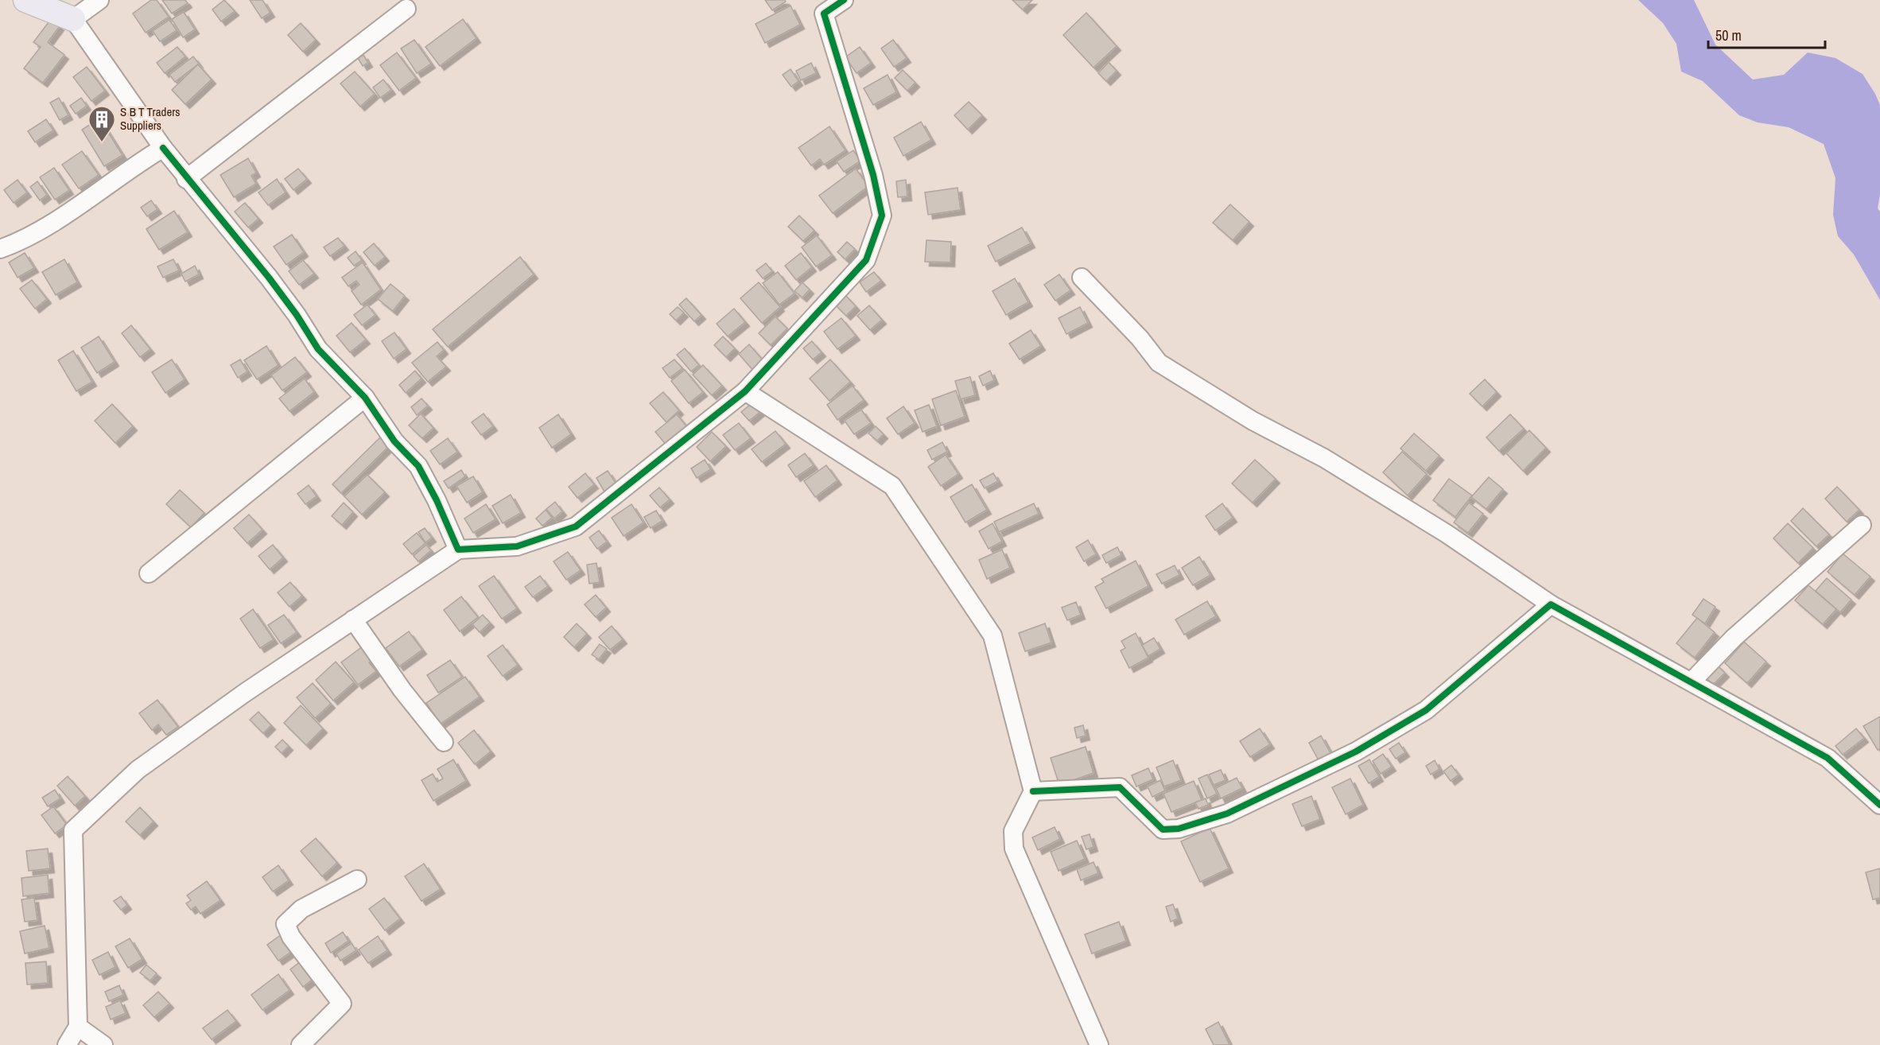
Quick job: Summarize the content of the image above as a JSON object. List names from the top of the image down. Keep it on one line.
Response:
{"places":{"building":["S B T Traders Suppliers"]},"scale_bar":"50 m"}
